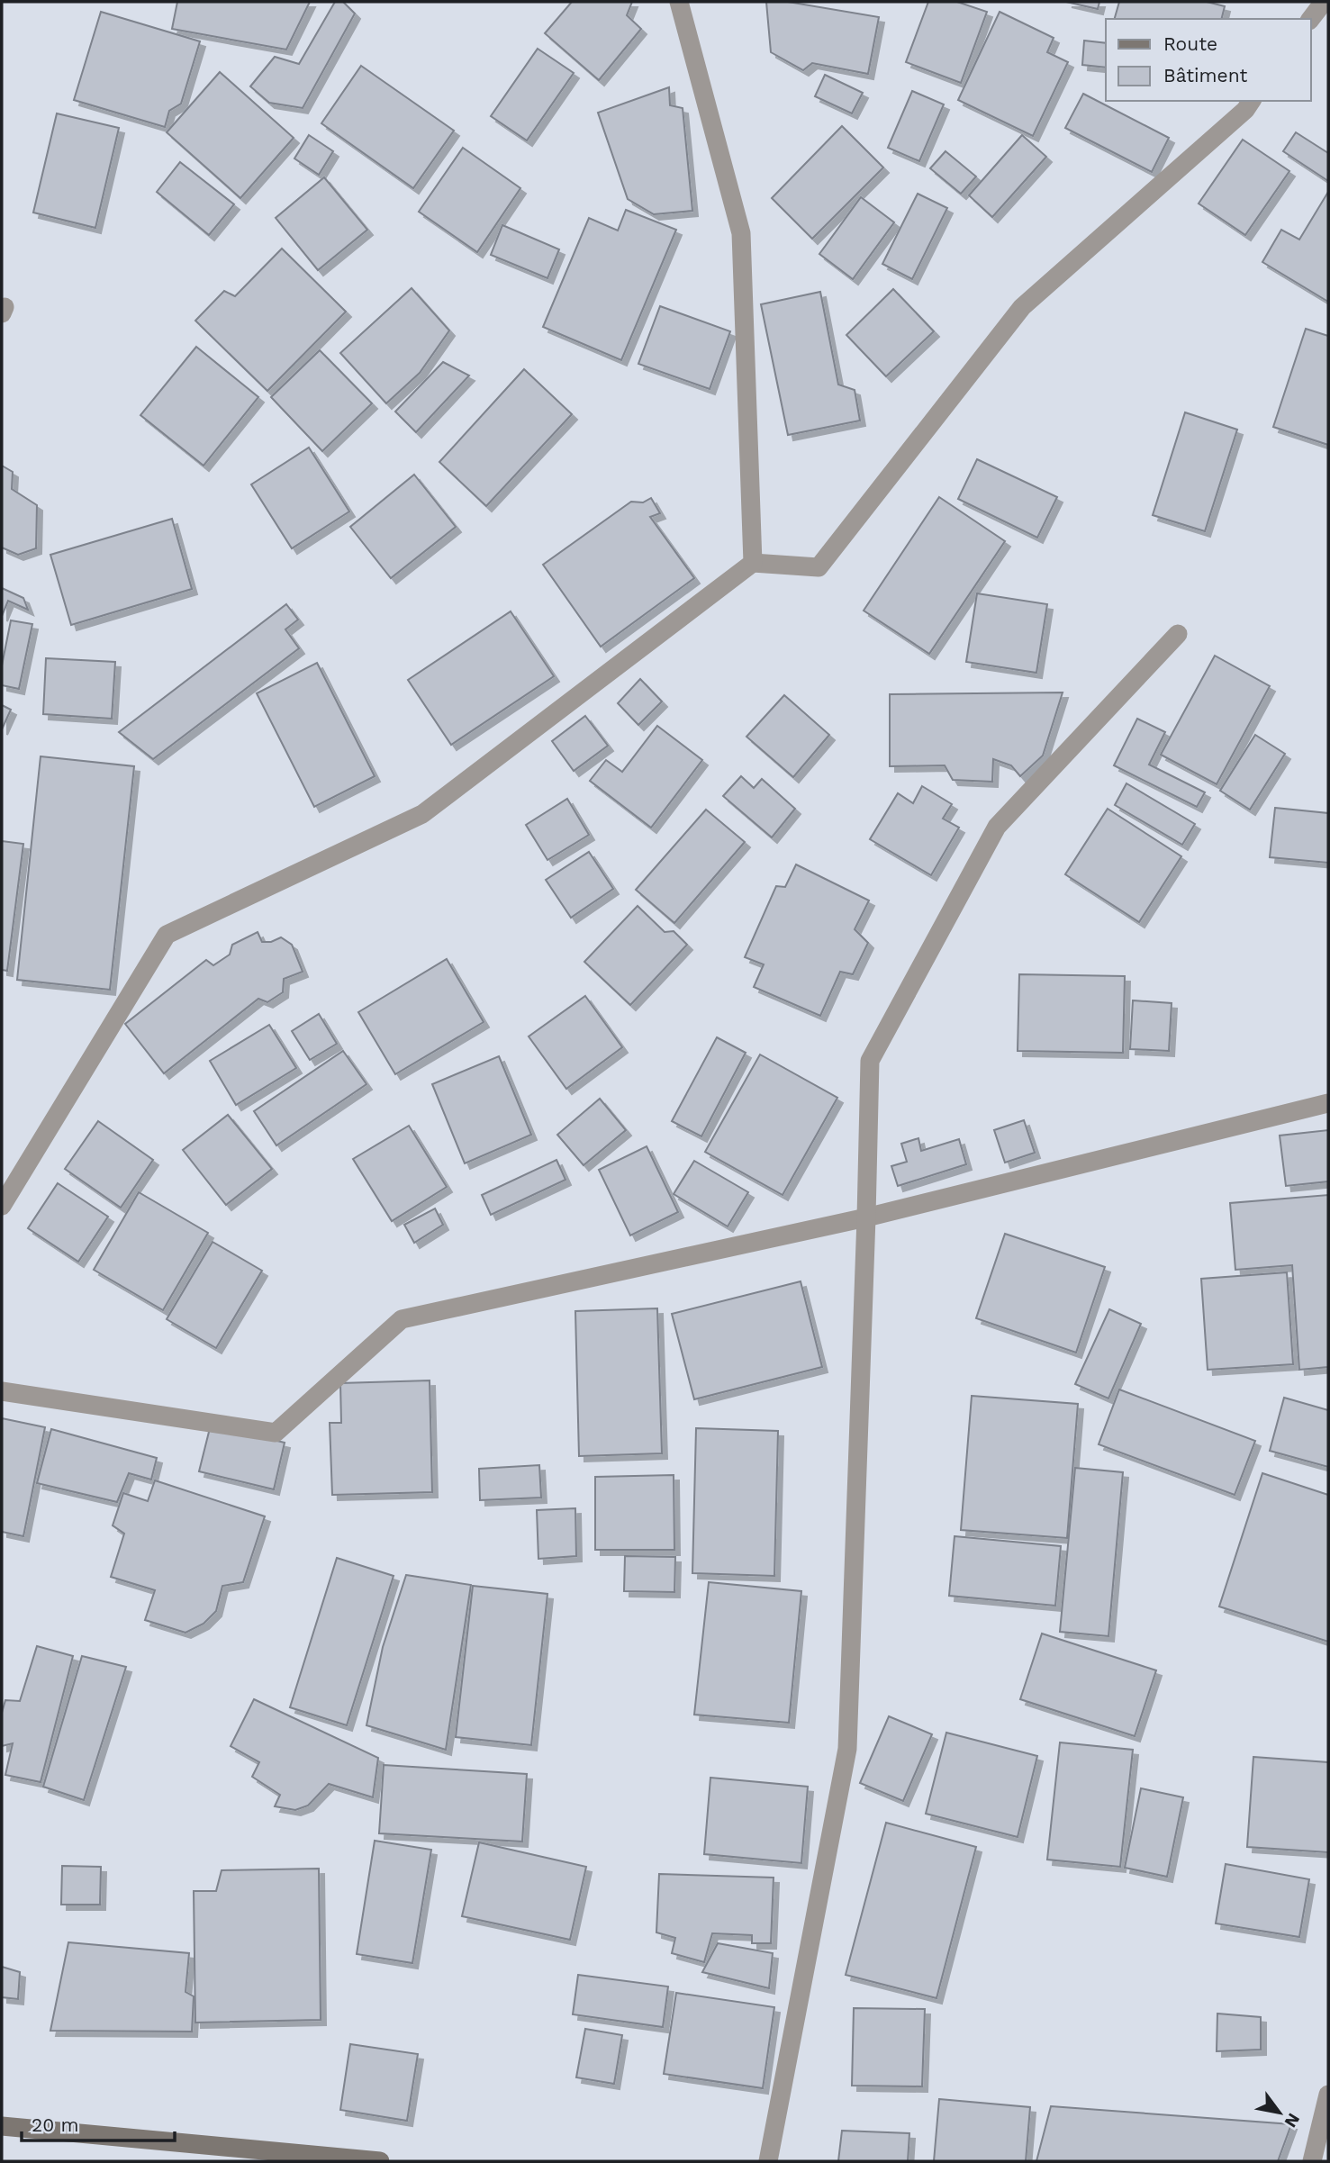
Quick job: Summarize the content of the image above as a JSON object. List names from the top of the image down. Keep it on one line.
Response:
{"legend":["Route","Bâtiment"],"scale_bar":"20 m","north":"bottom right"}
